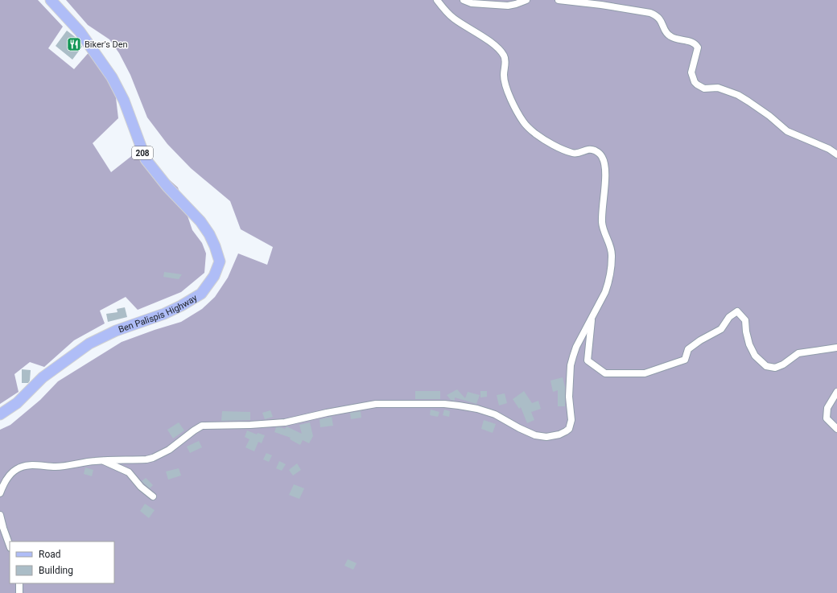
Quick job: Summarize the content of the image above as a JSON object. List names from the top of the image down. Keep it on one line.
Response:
{"streets":{"main road":["208","Ben Palispis Highway"]},"places":{"restaurant":["Biker's Den"]},"legend":["Road","Building"]}
